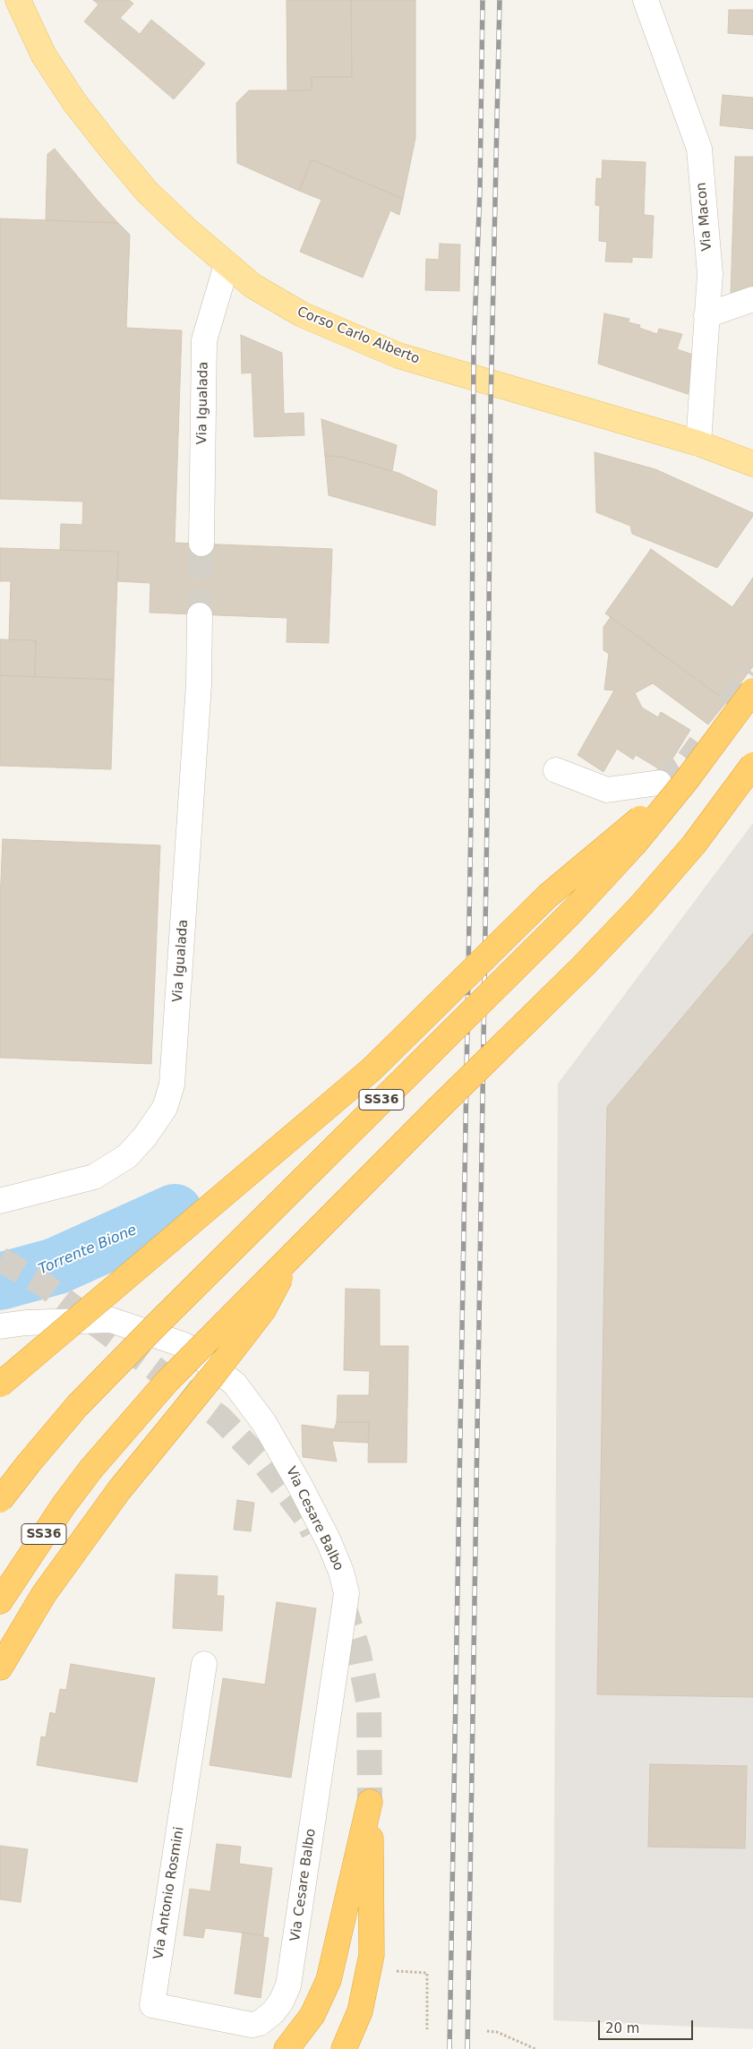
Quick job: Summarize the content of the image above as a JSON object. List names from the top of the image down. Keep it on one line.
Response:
{"streets":{"highway":["SS36"],"main road":["Corso Carlo Alberto"],"street":["Via Macon","Via Igualada","Via Cesare Balbo","Via Antonio Rosmini"]},"crossings":[["Via Macon","Corso Carlo Alberto"],["Corso Carlo Alberto","Via Igualada"],["Via Cesare Balbo","Via Antonio Rosmini"]],"water":["Torrente Bione"],"scale_bar":"20 m"}
